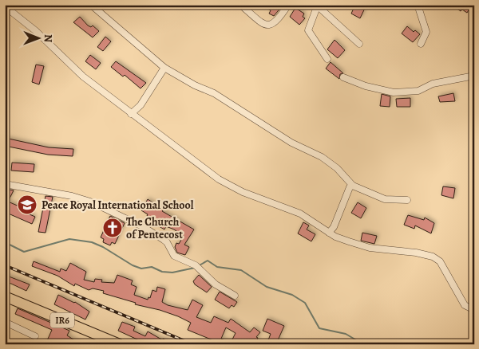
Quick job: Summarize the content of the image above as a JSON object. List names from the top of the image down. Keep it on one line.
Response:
{"streets":{"main road":["IR6"]},"places":{"school or university":["Peace Royal International School"],"church":["The Church of Pentecost"]},"north":"right"}
